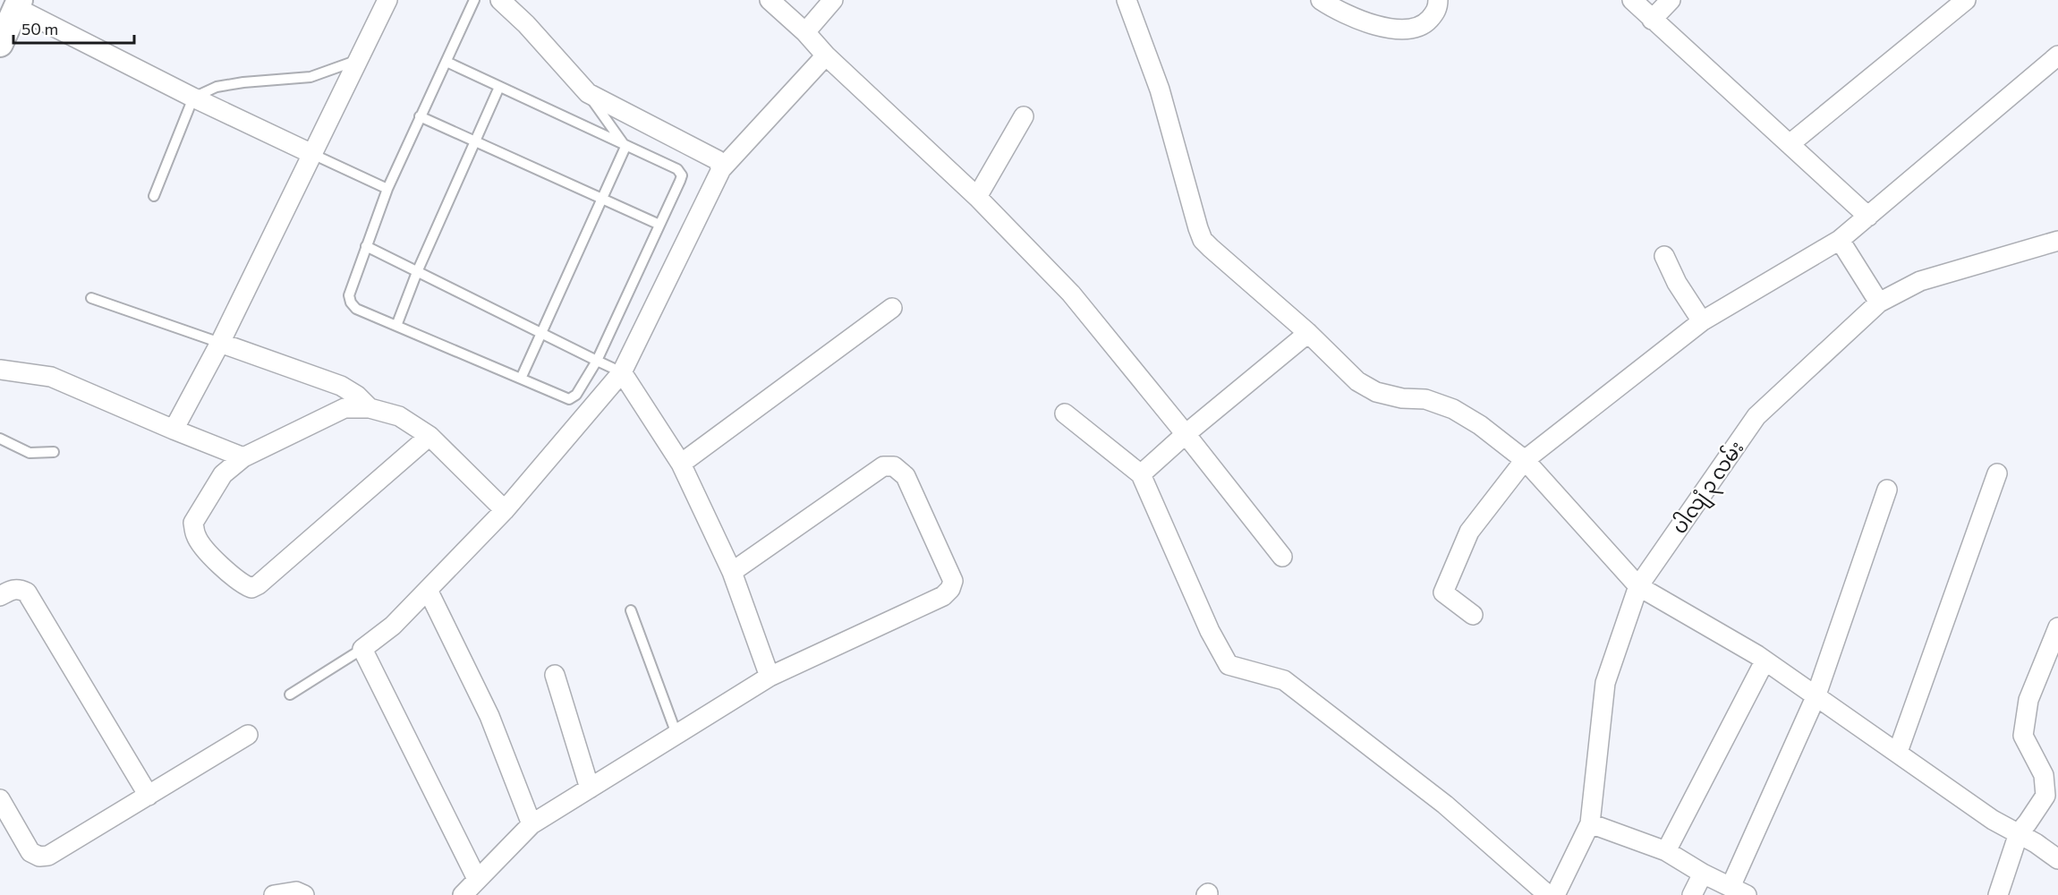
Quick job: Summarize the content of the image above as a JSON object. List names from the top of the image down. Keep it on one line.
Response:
{"streets":{"street":["ပါလျံ ၃ လမ်း"]},"scale_bar":"50 m"}
